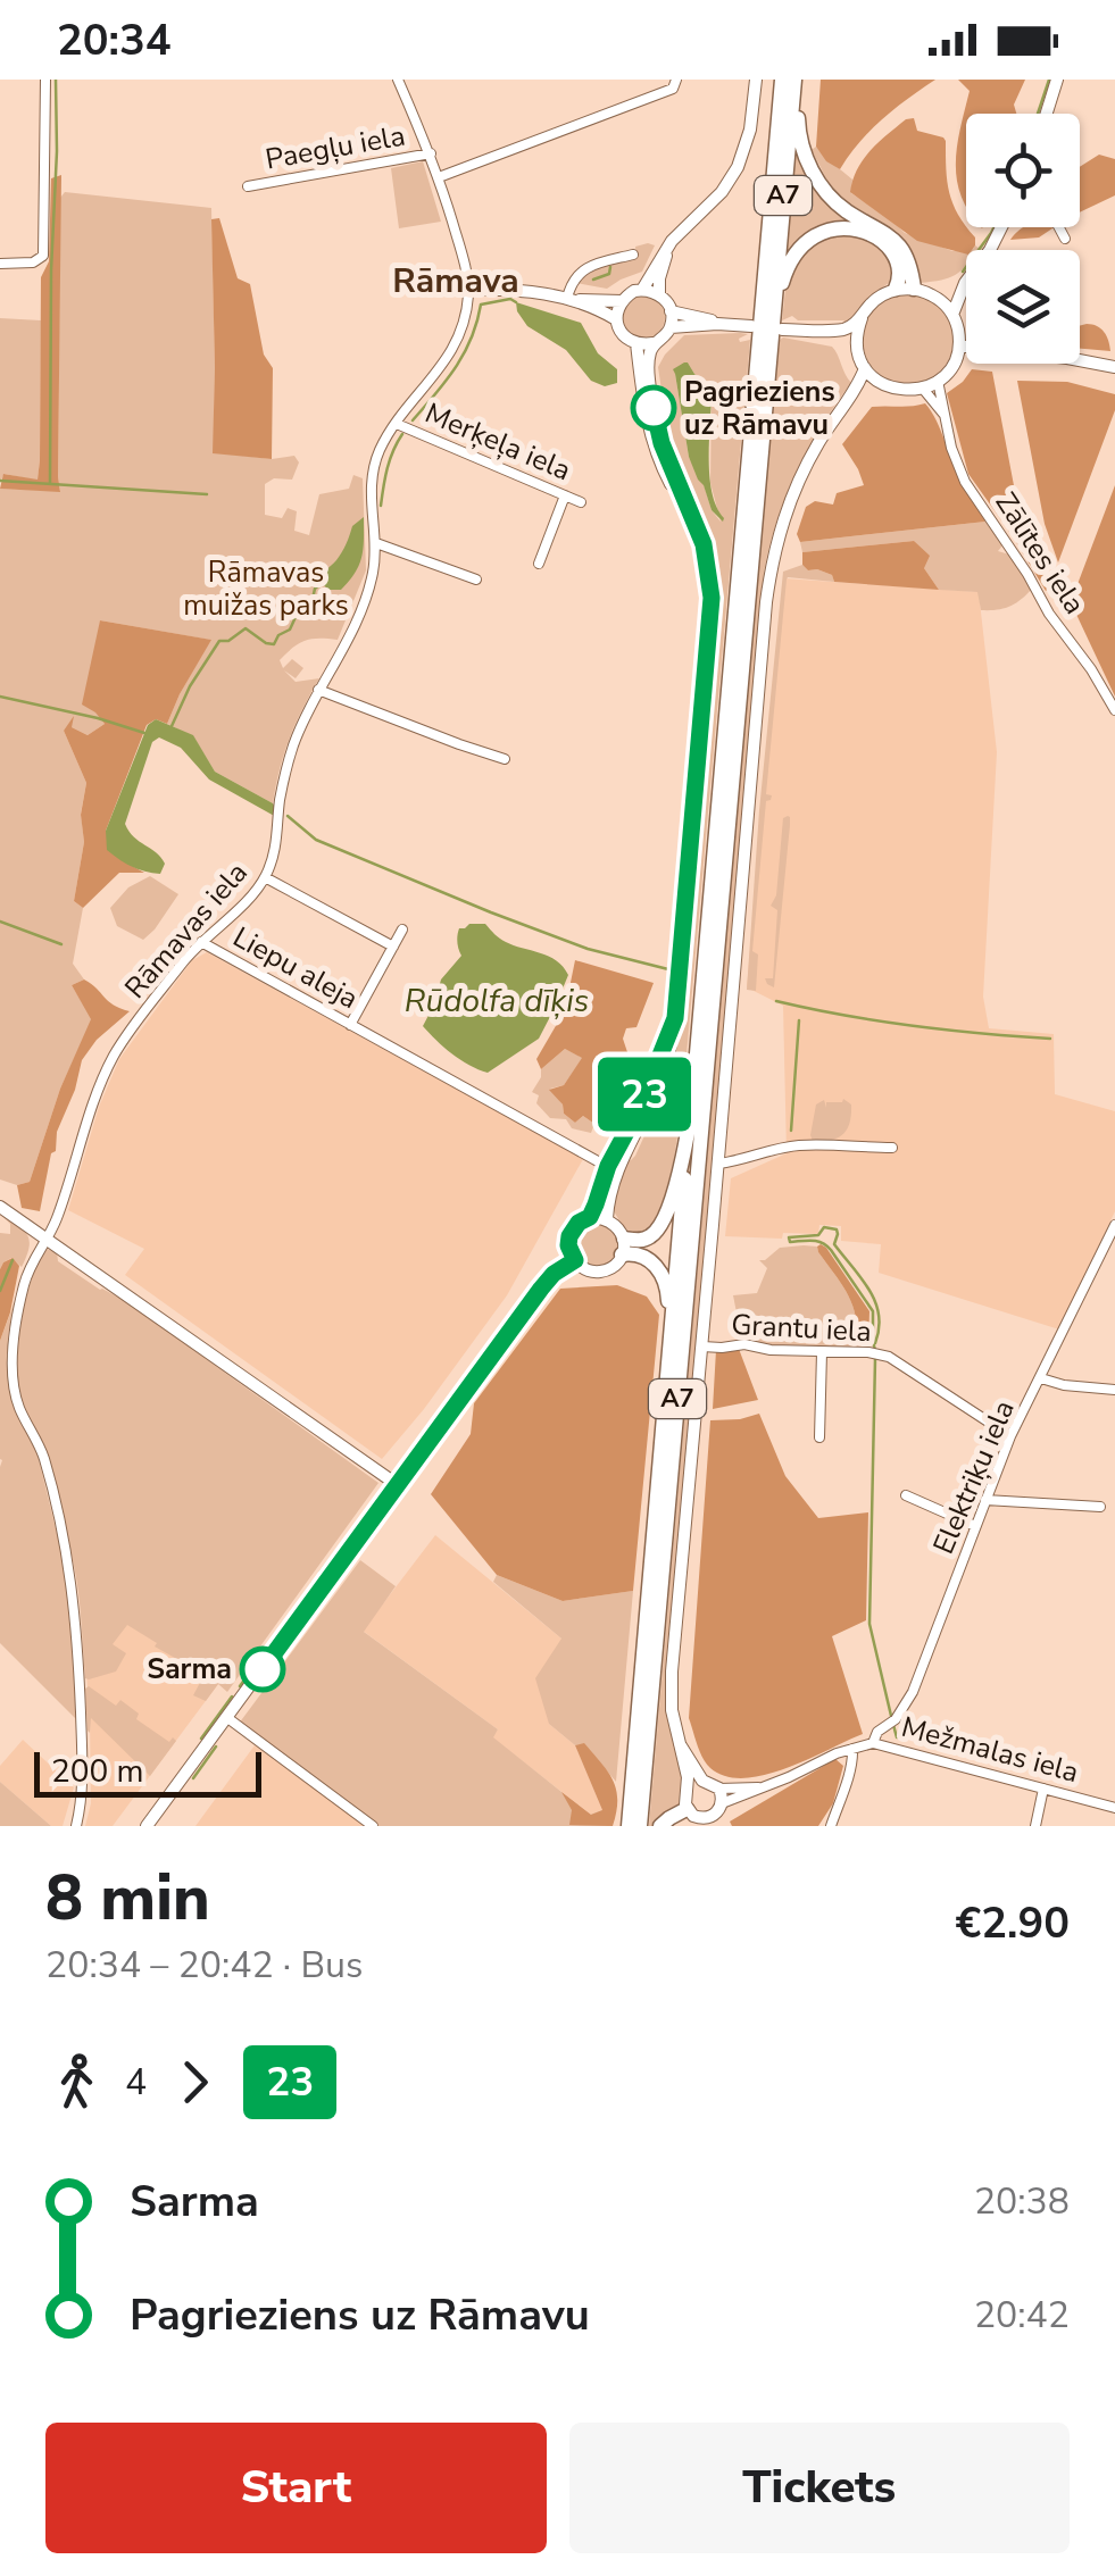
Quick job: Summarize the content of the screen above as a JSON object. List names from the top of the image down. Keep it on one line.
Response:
{"streets":{"highway":["A7"],"street":["Paegļu iela","Merķeļa iela","Zālītes iela","Rāmavas iela","Liepu aleja","Grantu iela","Elektriķu iela","Mežmalas iela"]},"crossings":[["Paegļu iela","Rāmavas iela"],["Merķeļa iela","Rāmavas iela"],["Rāmavas iela","Liepu aleja"],["Grantu iela","Elektriķu iela"],["Elektriķu iela","Mežmalas iela"]],"districts":["Rāmava"],"water":["Rūdolfa dīķis"],"parks":["Rāmavas muižas parks"],"places":["Pagrieziens uz Rāmavu","Sarma"],"lines":["bus line 23"],"scale_bar":"200 m","page":{"status":"20:34","on_map":"23","scale":"200 m","heading":["8 min","20:34 – 20:42 · Bus","€2.90"],"legs":["4","23"],"list":[{"name":"Sarma","value":"20:38"},{"name":"Pagrieziens uz Rāmavu","value":"20:42"}],"buttons":["Start","Tickets"]}}
